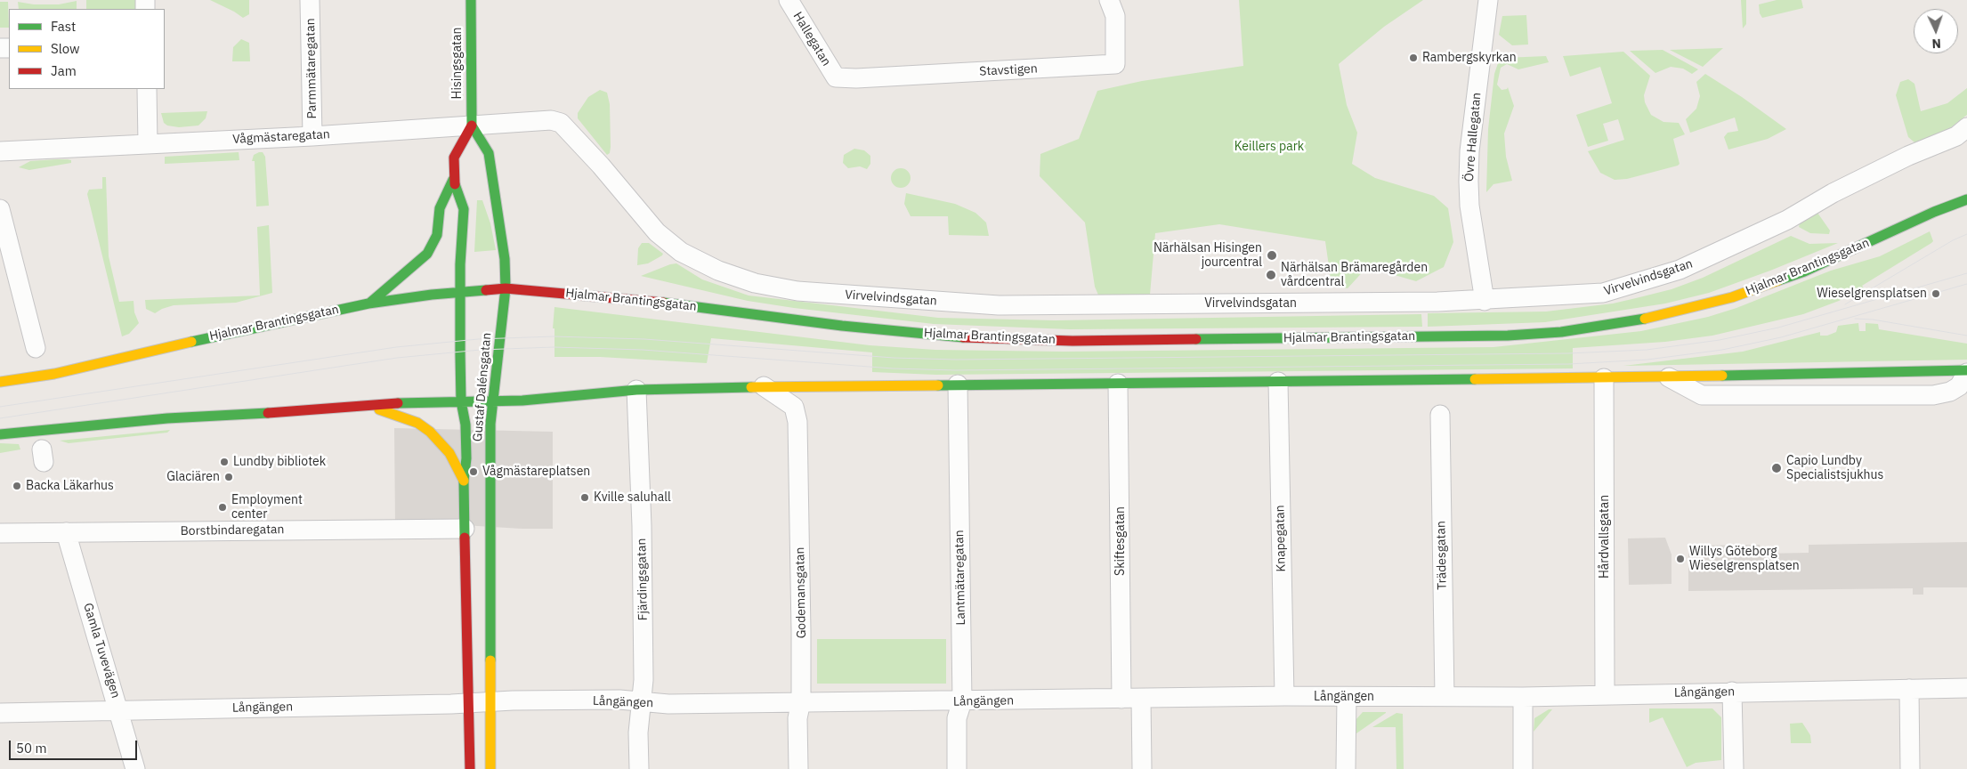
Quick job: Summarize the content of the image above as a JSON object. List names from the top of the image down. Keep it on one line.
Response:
{"streets":{"main road":["Hisingsgatan","Hjalmar Brantingsgatan","Gustaf Dalénsgatan"],"street":["Hallegatan","Parmmätaregatan","Stavstigen","Vågmästaregatan","Övre Hallegatan","Virvelvindsgatan","Borstbindaregatan","Hårdvallsgatan","Knapegatan","Skiftesgatan","Trädesgatan","Lantmätaregatan","Fjärdingsgatan","Godemansgatan","Gamla Tuvevägen","Långängen"]},"crossings":[["Hallegatan","Stavstigen"],["Hisingsgatan","Vågmästaregatan"],["Hisingsgatan","Gustaf Dalénsgatan"],["Parmmätaregatan","Vågmästaregatan"],["Vågmästaregatan","Virvelvindsgatan"],["Vågmästaregatan","Gustaf Dalénsgatan"],["Övre Hallegatan","Virvelvindsgatan"],["Hjalmar Brantingsgatan","Gustaf Dalénsgatan"],["Gustaf Dalénsgatan","Borstbindaregatan"],["Gustaf Dalénsgatan","Långängen"],["Borstbindaregatan","Gamla Tuvevägen"],["Hårdvallsgatan","Långängen"],["Knapegatan","Långängen"],["Skiftesgatan","Långängen"],["Trädesgatan","Långängen"],["Lantmätaregatan","Långängen"],["Fjärdingsgatan","Långängen"],["Godemansgatan","Långängen"],["Gamla Tuvevägen","Långängen"]],"parks":["Keillers park"],"places":["Rambergskyrkan","Närhälsan Hisingen jourcentral","Närhälsan Brämaregården vårdcentral","Wieselgrensplatsen","Lundby bibliotek","Capio Lundby Specialistsjukhus","Vågmästareplatsen","Glaciären","Backa Läkarhus","Kville saluhall","Employment center","Willys Göteborg Wieselgrensplatsen"],"legend":["Fast","Slow","Jam"],"scale_bar":"50 m","north":"bottom"}
